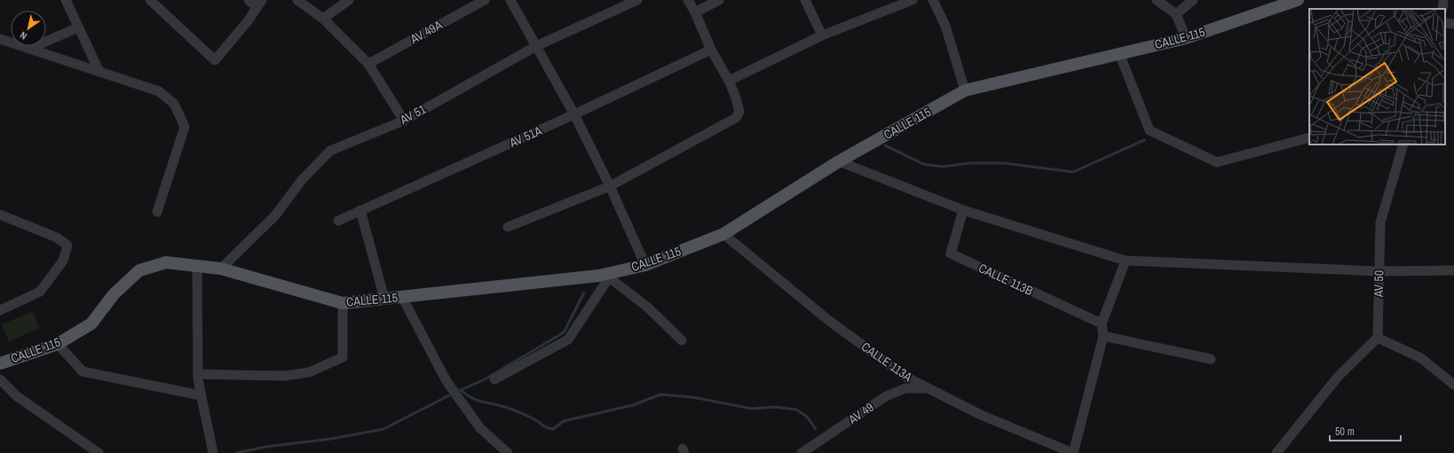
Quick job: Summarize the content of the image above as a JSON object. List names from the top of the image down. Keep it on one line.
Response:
{"streets":{"main road":["CALLE 115"],"street":["AV 49A","AV 51","AV 51A","CALLE 113B","AV 50","CALLE 113A","AV 49"]},"crossings":[["CALLE 115","AV 51"],["CALLE 115","CALLE 113A"],["CALLE 113A","AV 49"]],"scale_bar":"50 m","north":"bottom left"}
